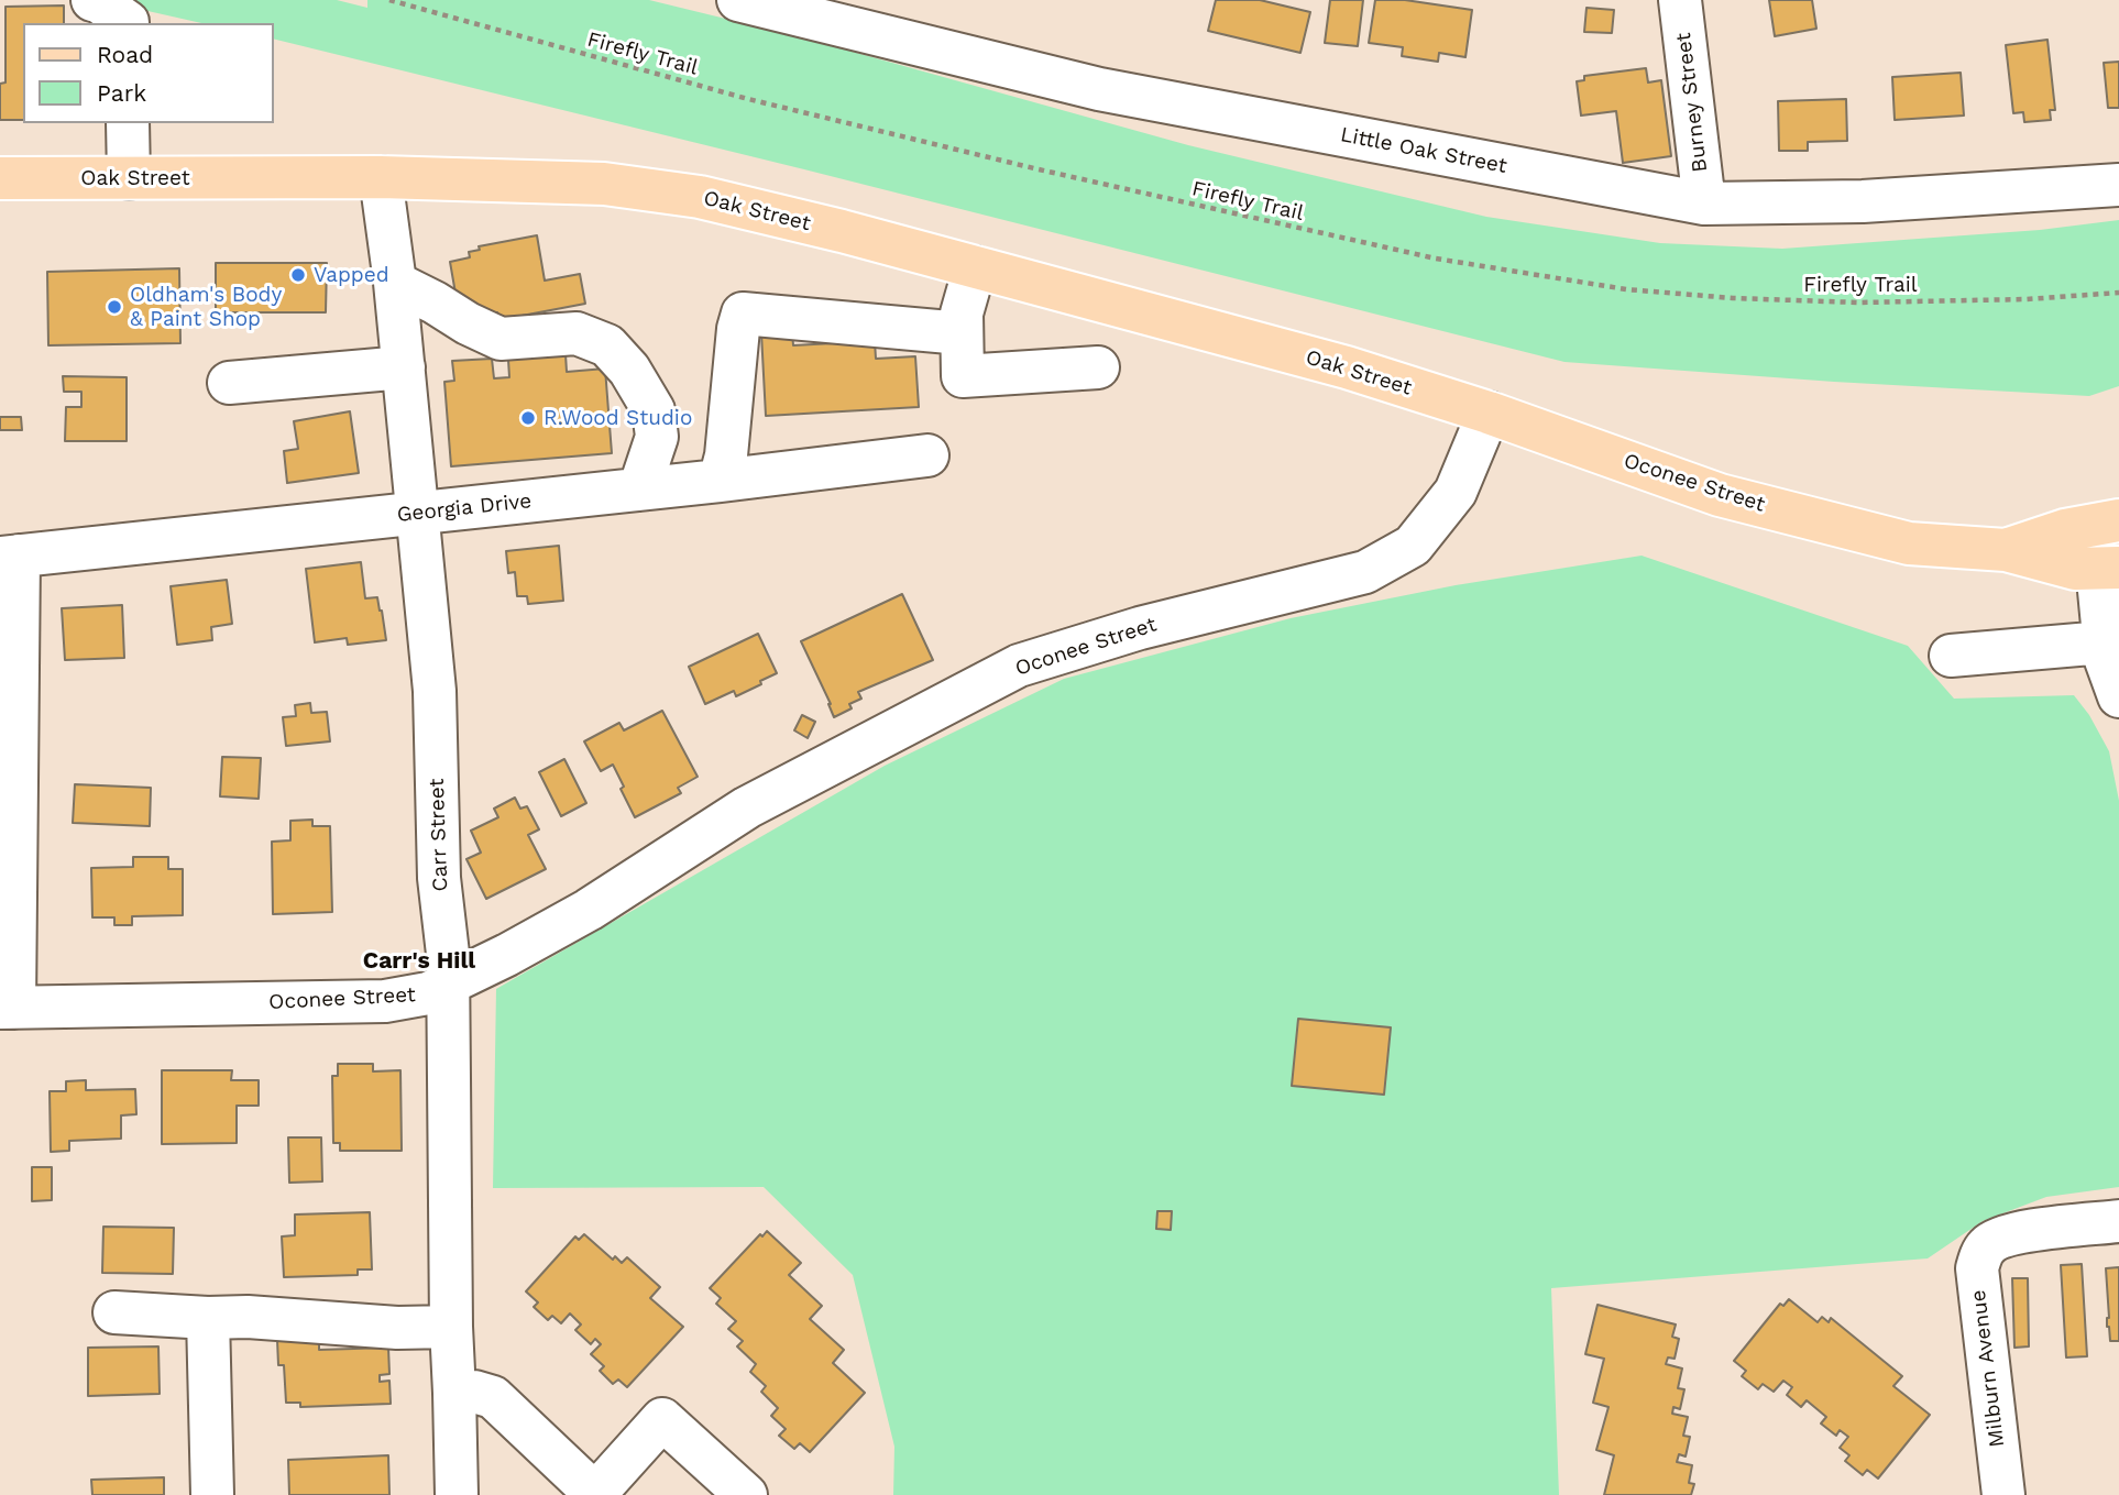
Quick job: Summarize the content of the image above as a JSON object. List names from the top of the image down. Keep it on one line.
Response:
{"streets":{"main road":["Oak Street","Oconee Street"],"street":["Burney Street","Little Oak Street","Georgia Drive","Carr Street","Milburn Avenue"],"path":["Firefly Trail"]},"crossings":[["Burney Street","Little Oak Street"],["Oak Street","Oconee Street"],["Oak Street","Carr Street"],["Oconee Street","Carr Street"],["Georgia Drive","Carr Street"]],"districts":["Carr's Hill"],"places":["Vapped","Oldham's Body & Paint Shop","R.Wood Studio"],"legend":["Road","Park"]}
